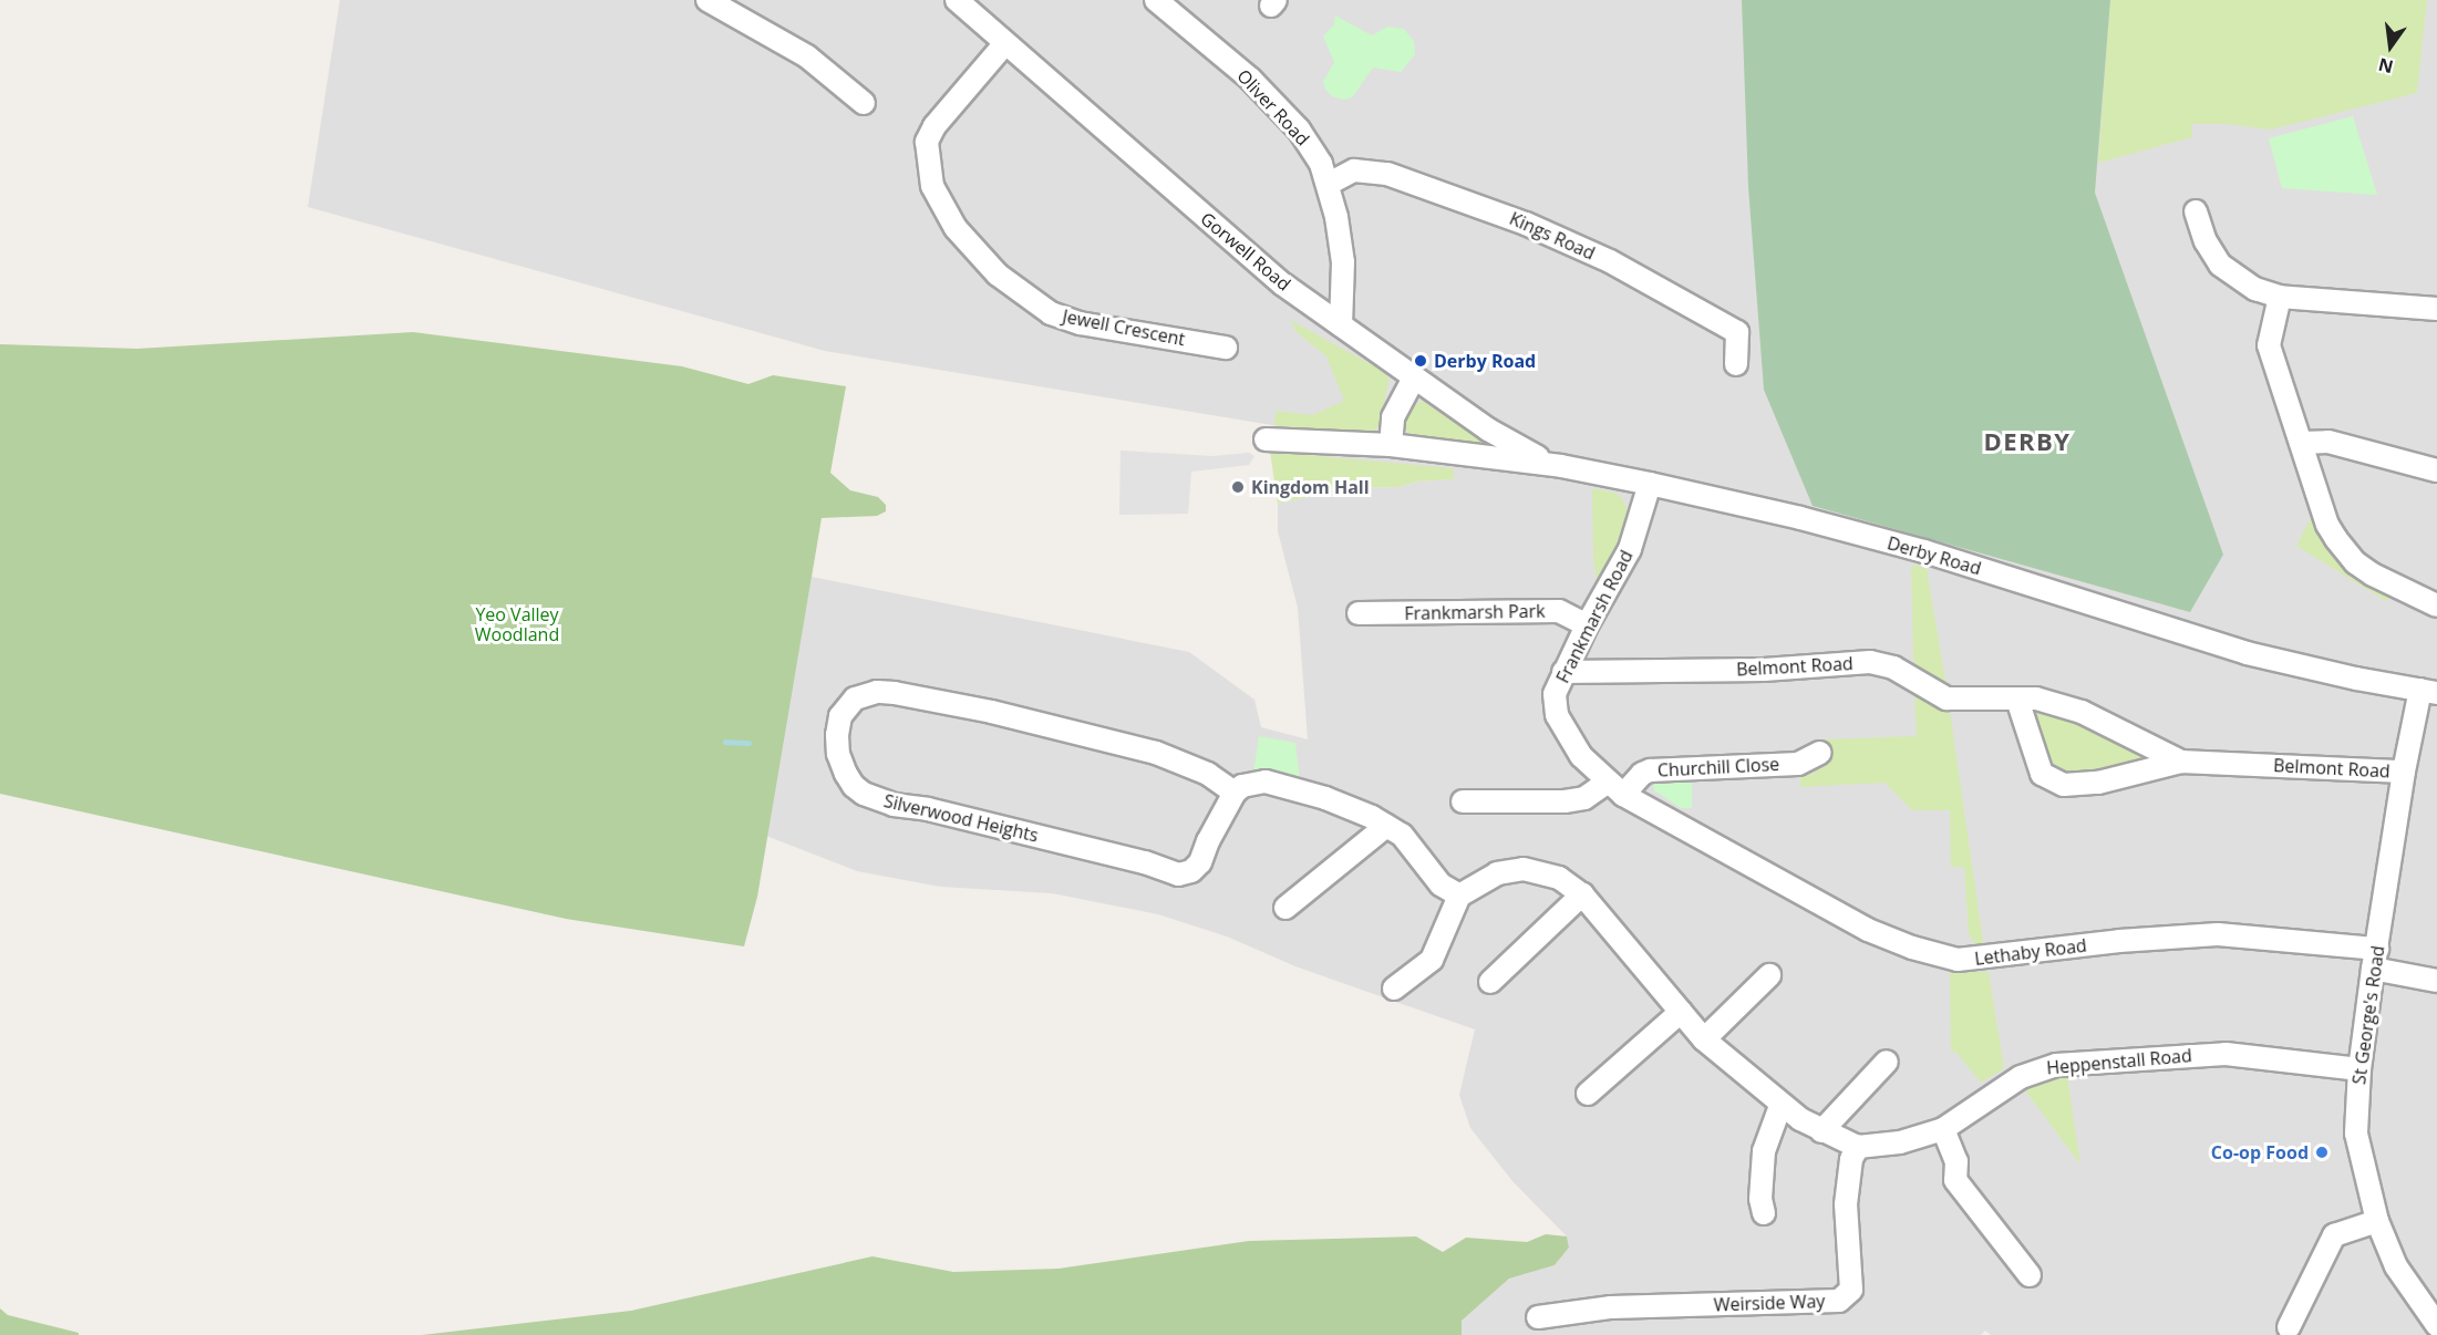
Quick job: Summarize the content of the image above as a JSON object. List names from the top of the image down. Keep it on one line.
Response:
{"streets":{"street":["Oliver Road","Kings Road","Gorwell Road","Jewell Crescent","Derby Road","Frankmarsh Park","Frankmarsh Road","Belmont Road","Churchill Close","Silverwood Heights","Lethaby Road","St George's Road","Heppenstall Road","Weirside Way"]},"crossings":[["Oliver Road","Kings Road"],["Oliver Road","Gorwell Road"],["Gorwell Road","Jewell Crescent"],["Gorwell Road","Derby Road"],["Derby Road","Frankmarsh Road"],["Derby Road","St George's Road"],["Frankmarsh Park","Frankmarsh Road"],["Frankmarsh Road","Belmont Road"],["Frankmarsh Road","Churchill Close"],["Frankmarsh Road","Lethaby Road"],["Belmont Road","St George's Road"],["Churchill Close","Lethaby Road"],["Lethaby Road","St George's Road"],["St George's Road","Heppenstall Road"],["Heppenstall Road","Weirside Way"]],"districts":["DERBY"],"parks":["Yeo Valley Woodland"],"places":["Derby Road","Kingdom Hall","Co-op Food"],"north":"bottom"}
